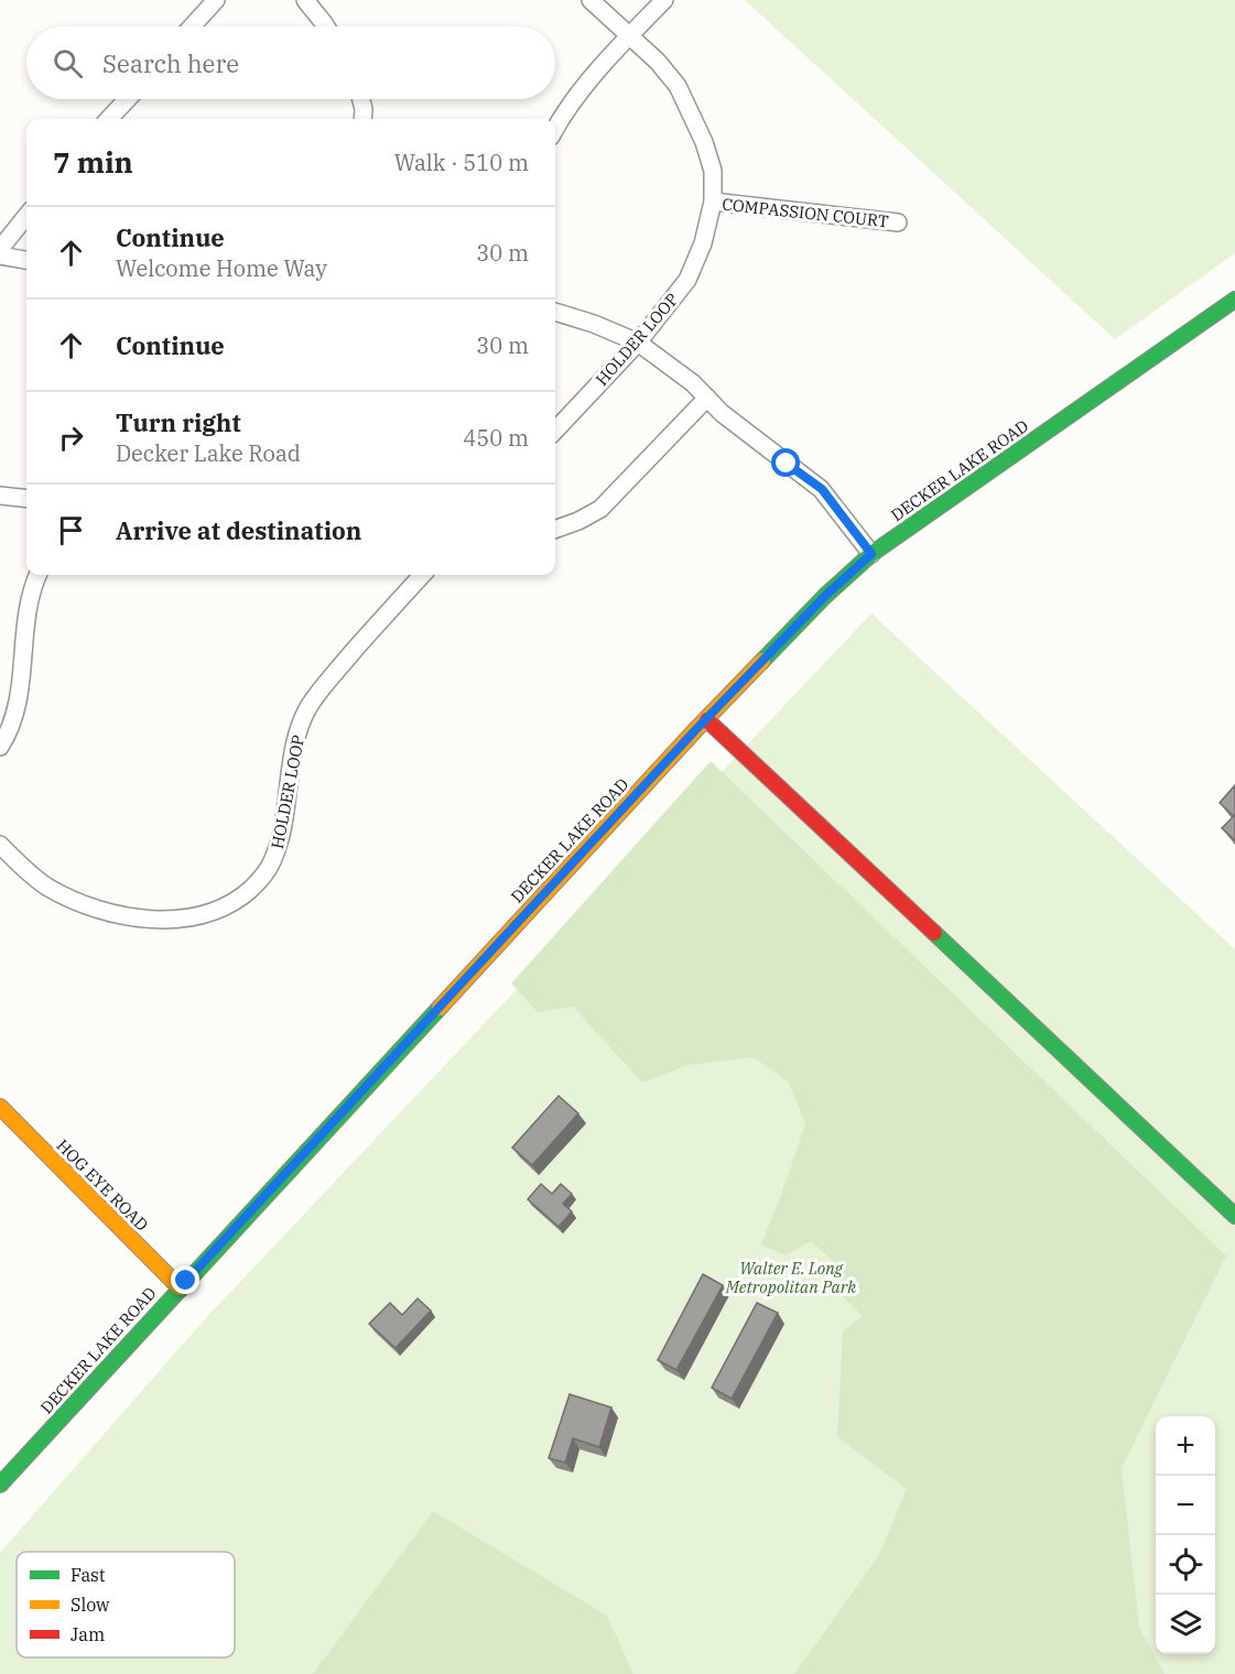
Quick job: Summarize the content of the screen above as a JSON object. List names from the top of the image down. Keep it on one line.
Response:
{"streets":{"main road":["DECKER LAKE ROAD","HOG EYE ROAD"],"street":["COMPASSION COURT","HOLDER LOOP"]},"crossings":[["COMPASSION COURT","HOLDER LOOP"],["DECKER LAKE ROAD","HOG EYE ROAD"]],"parks":["Walter E. Long Metropolitan Park"],"legend":["Fast","Slow","Jam"],"page":{"search":"Search here","heading":["7 min","Walk · 510 m"],"list":[["Continue","Welcome Home Way","30 m"],["Continue","30 m"],["Turn right","Decker Lake Road","450 m"],"Arrive at destination"],"map_buttons":["+","−"]}}
